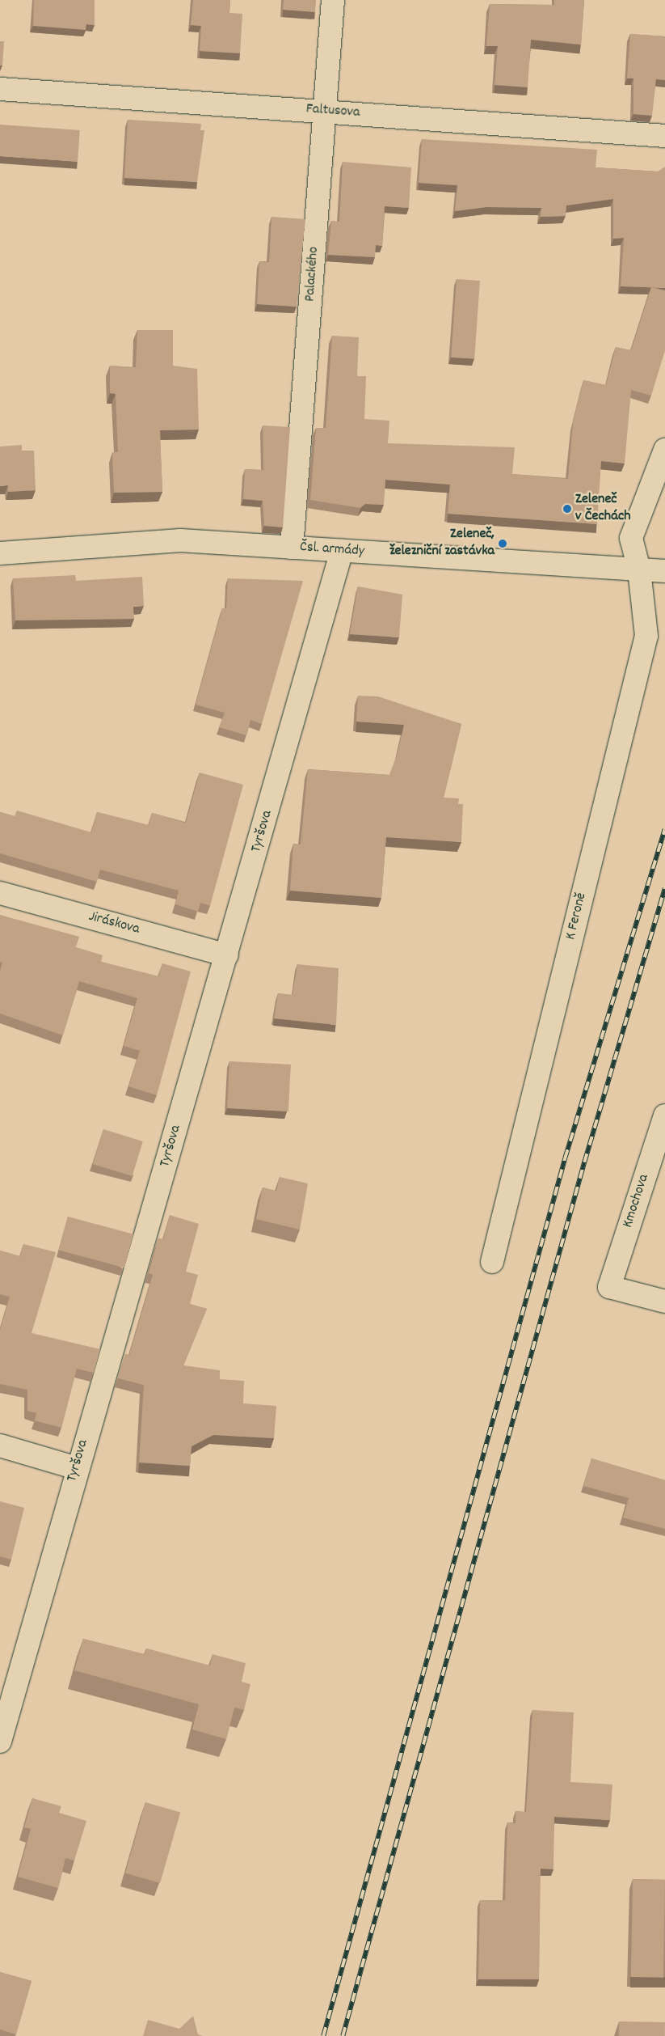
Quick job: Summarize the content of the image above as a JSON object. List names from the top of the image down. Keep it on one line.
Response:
{"streets":{"street":["Faltusova","Palackého","Čsl. armády","Tyršova","K Feroně","Jiráskova","Kmochova"]},"crossings":[["Faltusova","Palackého"],["Palackého","Čsl. armády"],["Čsl. armády","Tyršova"],["Čsl. armády","K Feroně"],["Tyršova","Jiráskova"]],"places":["Zeleneč v Čechách","Zeleneč, železniční zastávka"]}
